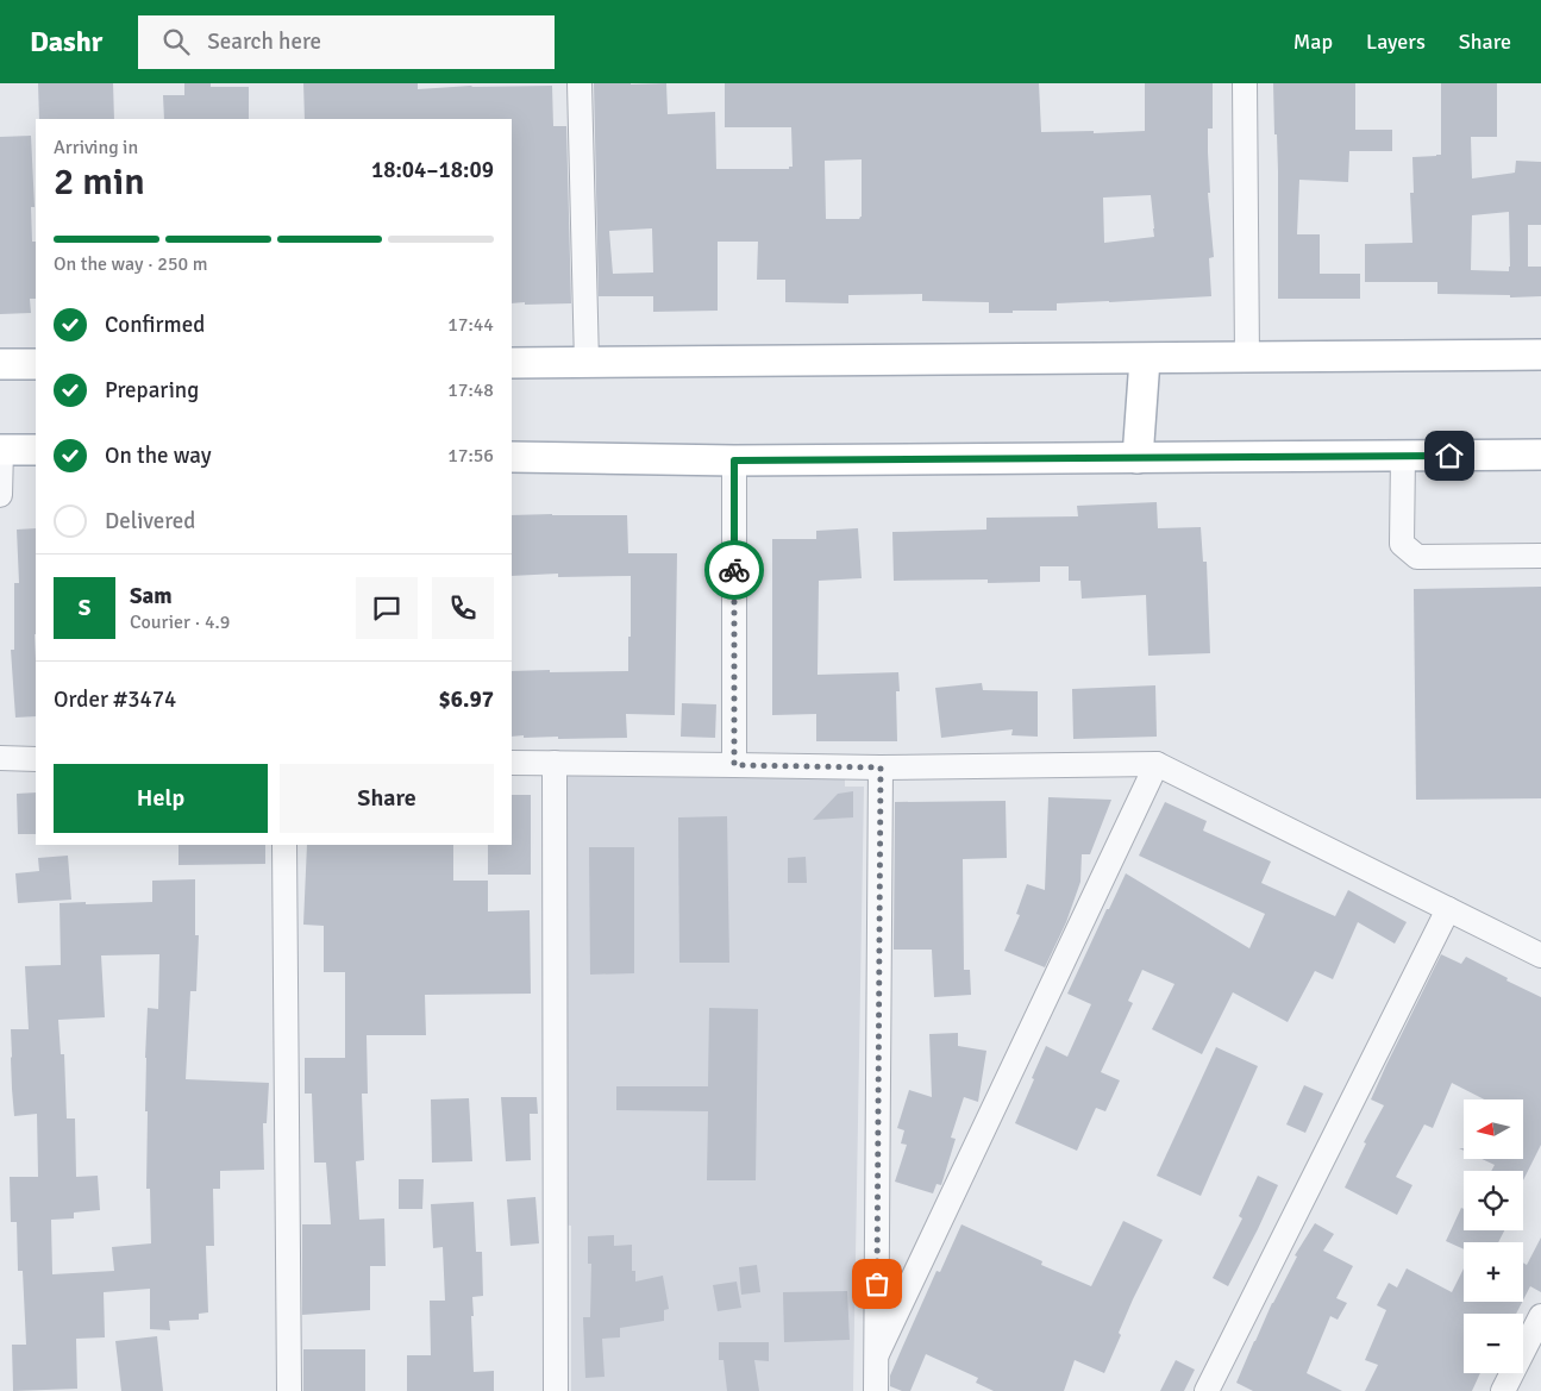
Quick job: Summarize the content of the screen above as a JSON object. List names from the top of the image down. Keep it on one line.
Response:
{"north":"left","page":{"header":"Dashr","search":"Search here","nav":["Map","Layers","Share"],"heading":["2 min","Arriving in","18:04–18:09"],"panel":["Sam","Courier · 4.9","Order #3474","$6.97"],"bar":"On the way · 250 m","list":[["Confirmed","17:44"],["Preparing","17:48"],["On the way","17:56"],"Delivered"],"round":"S","buttons":["Help","Share"],"map_buttons":["+","−"]}}
